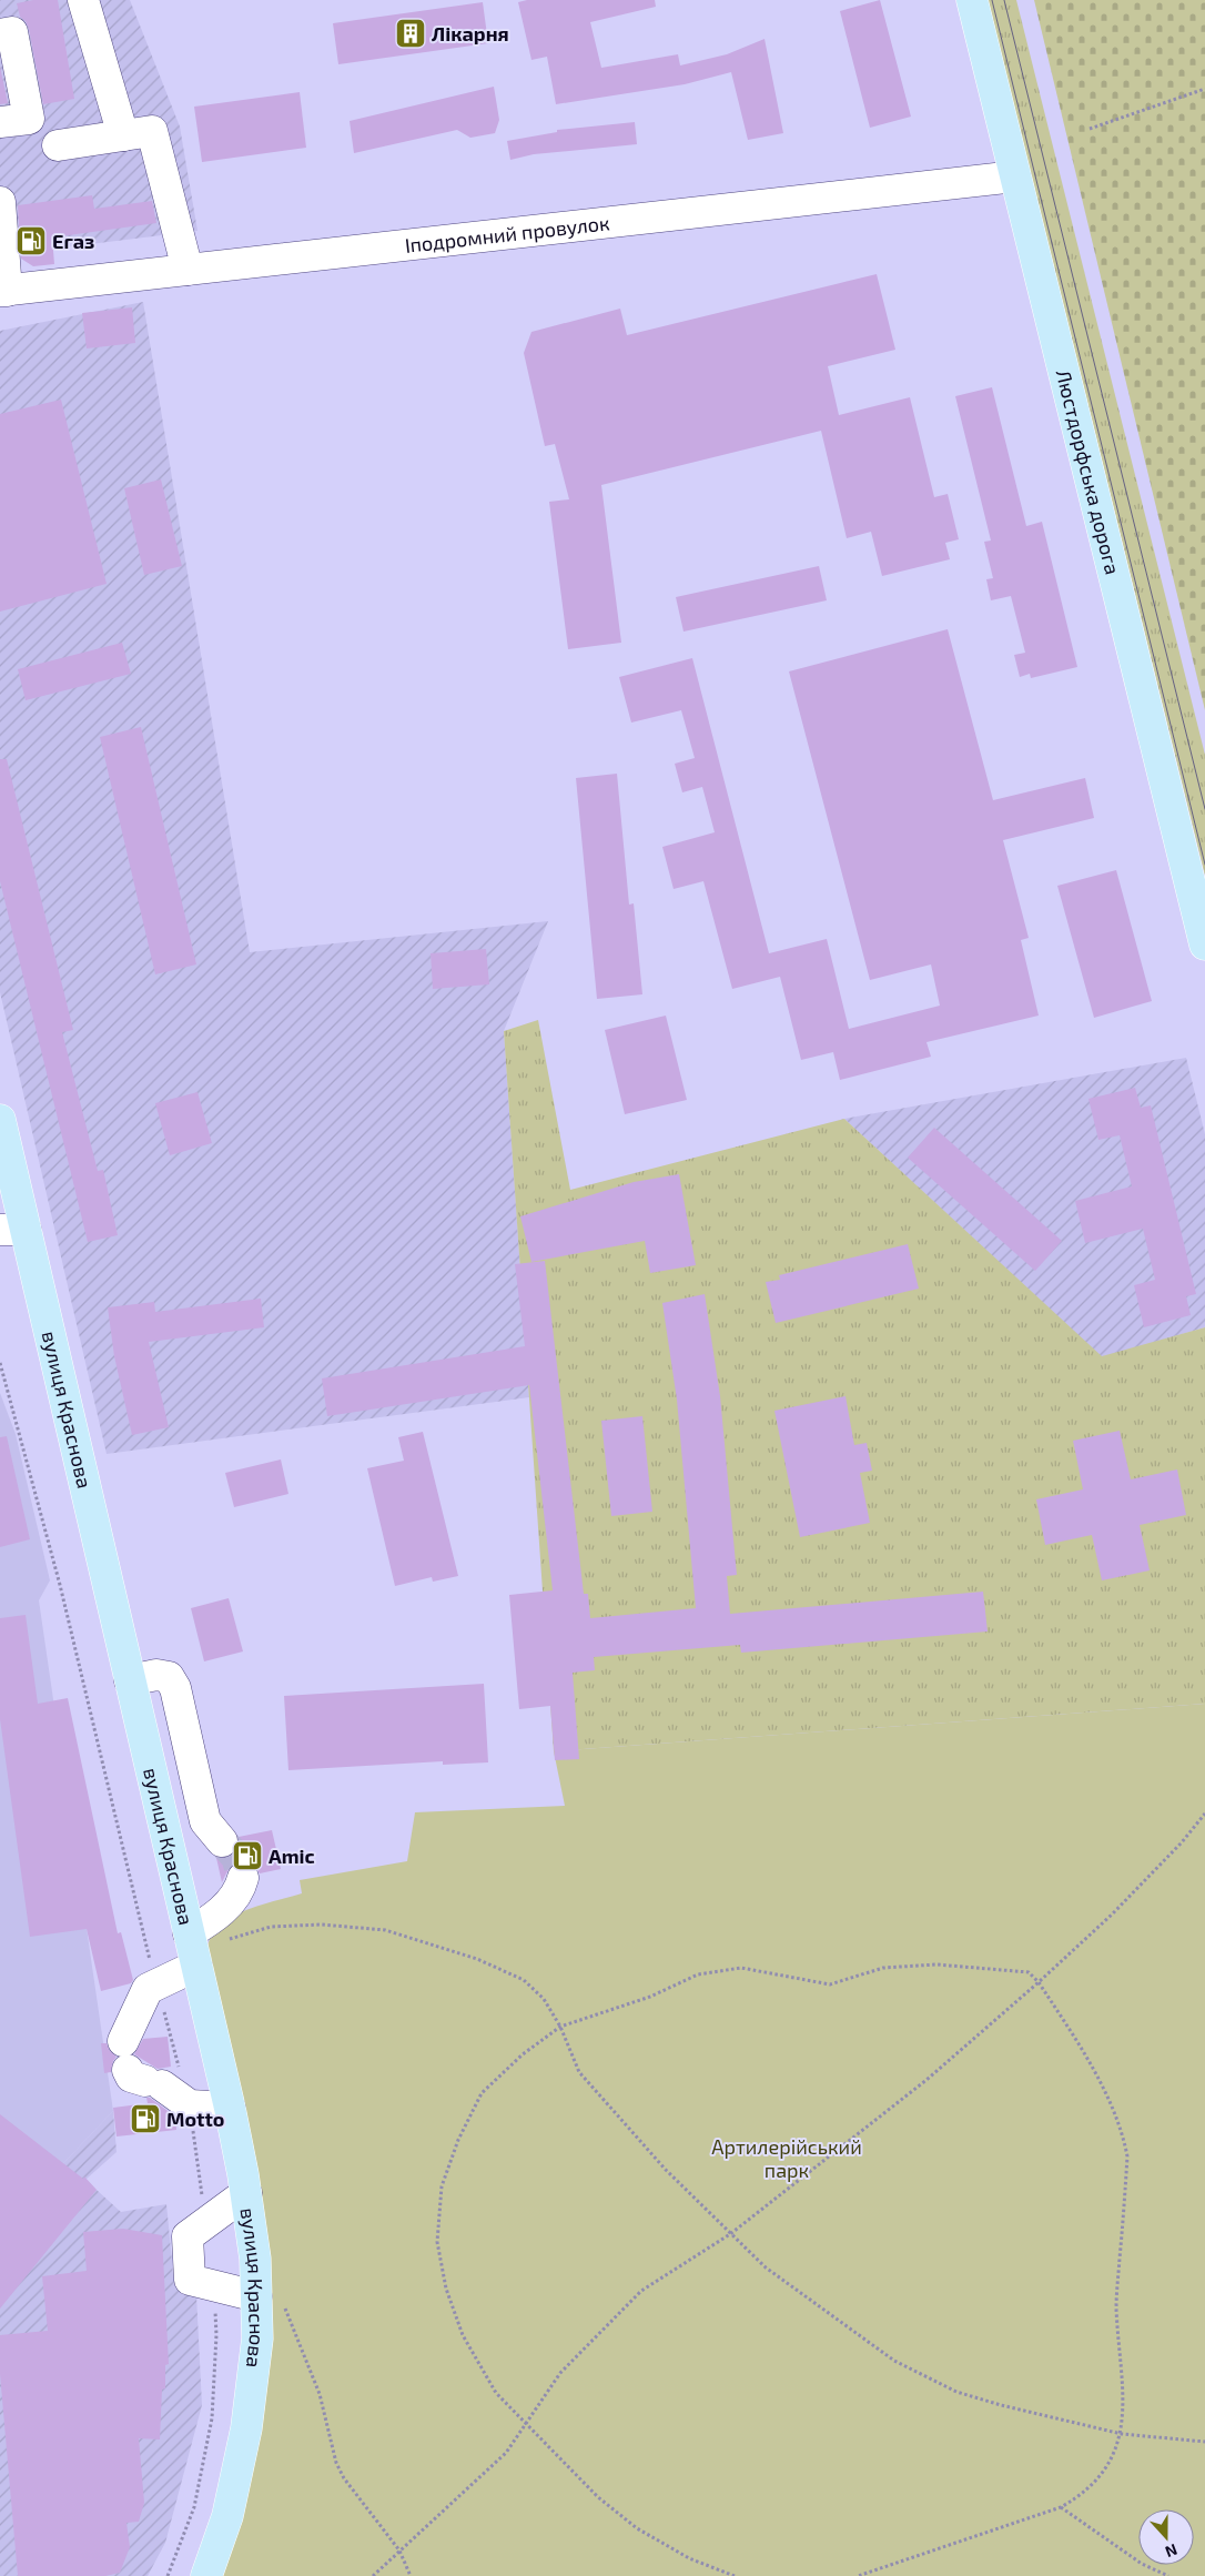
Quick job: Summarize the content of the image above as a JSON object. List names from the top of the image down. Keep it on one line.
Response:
{"streets":{"main road":["Люстдорфська дорога","вулиця Краснова"],"street":["Іподромний провулок"]},"crossings":[["Іподромний провулок","Люстдорфська дорога"]],"parks":["Артилерійський парк"],"places":{"building":["Лікарня"],"fuel station":["Егаз","Amic","Motto"]},"north":"bottom"}
